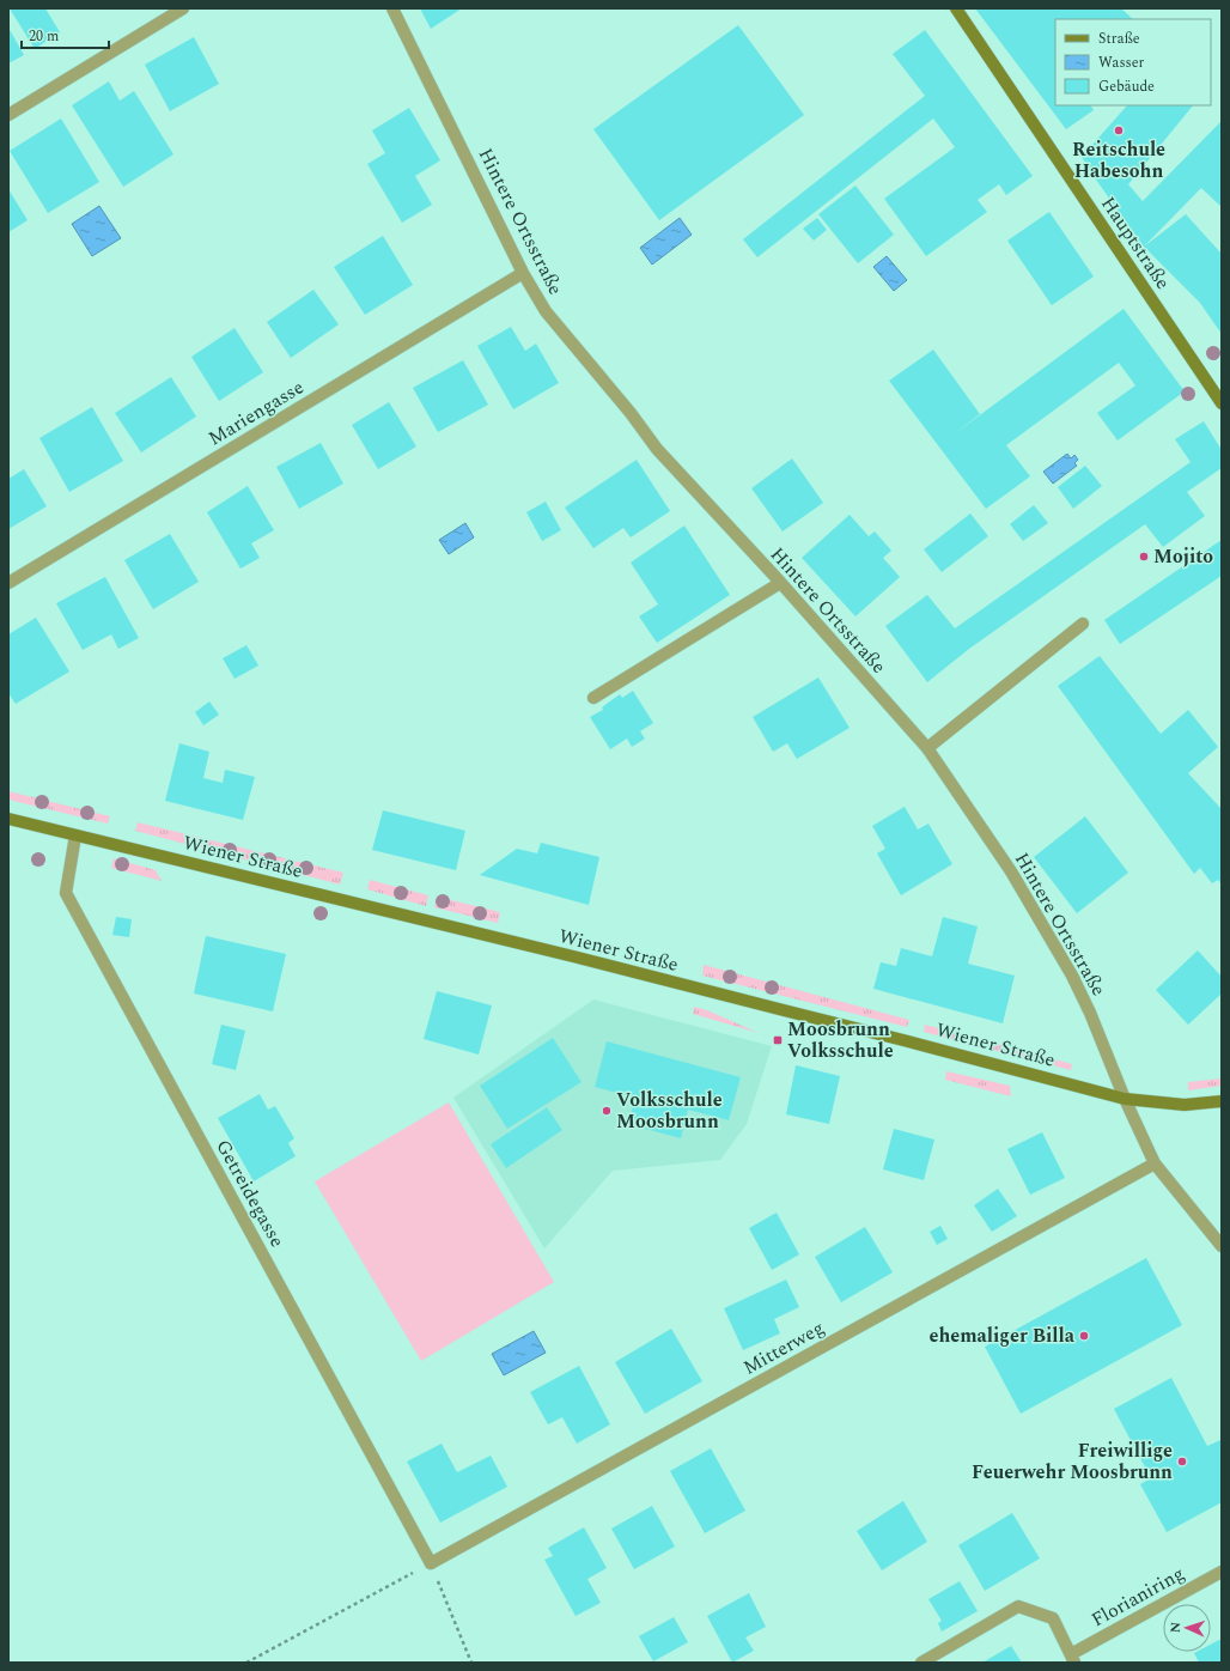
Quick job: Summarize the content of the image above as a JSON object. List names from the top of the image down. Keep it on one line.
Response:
{"streets":{"main road":["Hauptstraße","Wiener Straße"],"street":["Hintere Ortsstraße","Mariengasse","Getreidegasse","Mitterweg","Florianiring"]},"crossings":[["Hintere Ortsstraße","Mariengasse"],["Hintere Ortsstraße","Wiener Straße"],["Hintere Ortsstraße","Mitterweg"],["Wiener Straße","Getreidegasse"],["Getreidegasse","Mitterweg"]],"places":{"other":["Reitschule Habesohn","Mojito","Volksschule Moosbrunn","ehemaliger Billa","Freiwillige Feuerwehr Moosbrunn"],"transit":["Moosbrunn Volksschule"]},"legend":["Straße","Wasser","Gebäude"],"scale_bar":"20 m","north":"left"}
